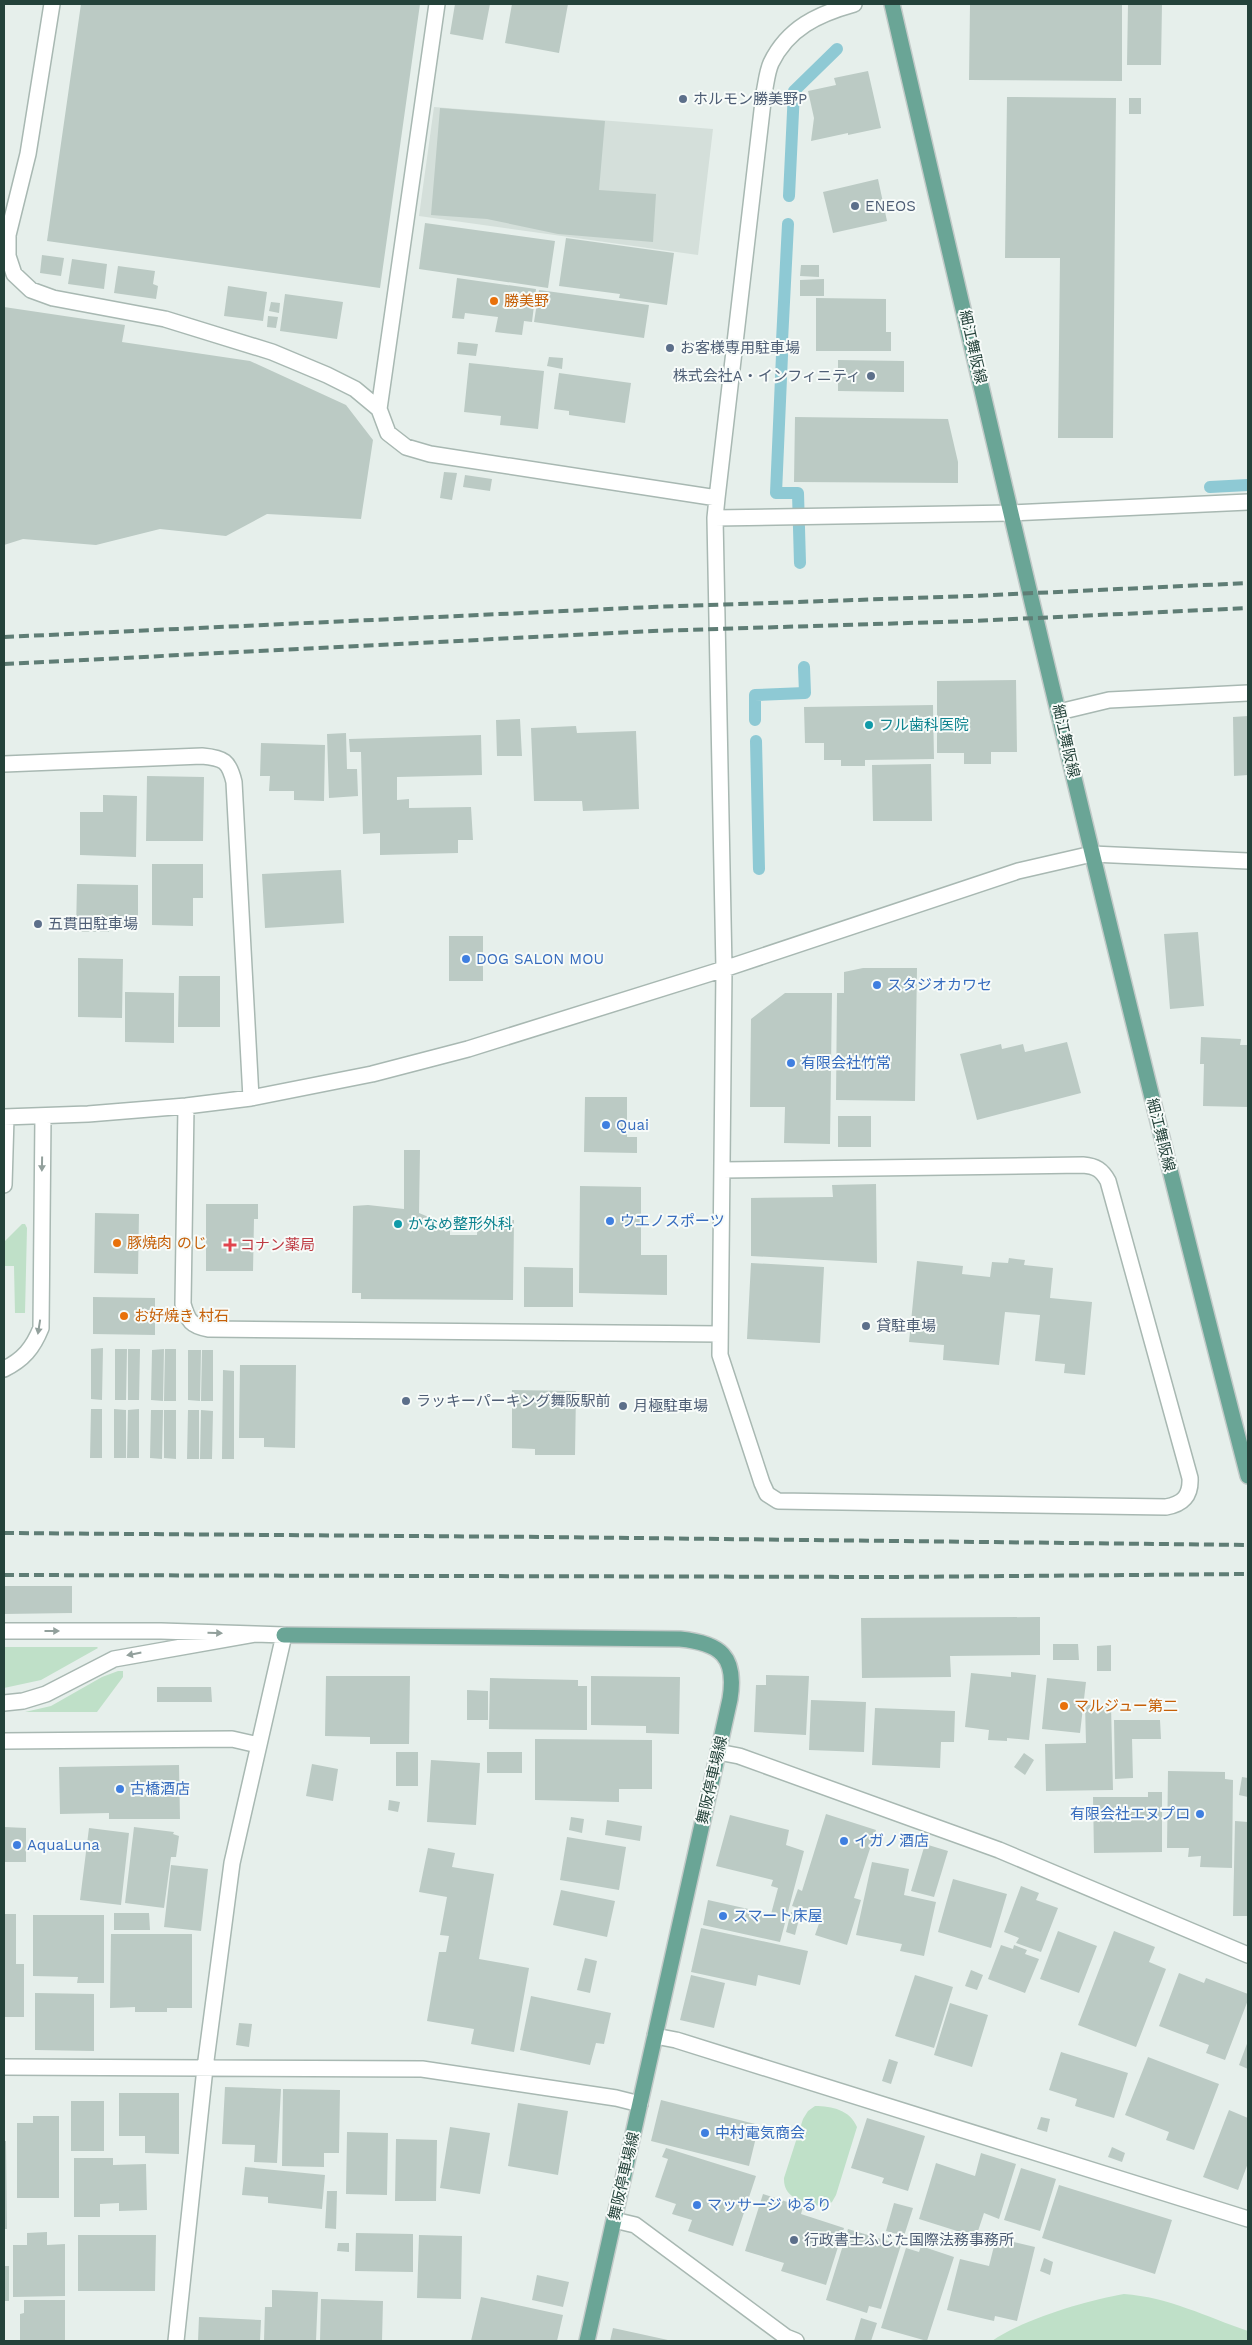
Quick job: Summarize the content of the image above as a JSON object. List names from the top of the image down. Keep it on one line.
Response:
{"streets":{"main road":["細江舞阪線","舞阪停車場線"]},"places":{"other":["ホルモン勝美野P","ENEOS","勝美野","お客様専用駐車場","株式会社A・インフィニティ","フル歯科医院","五貫田駐車場","DOG SALON MOU","スタジオカワセ","有限会社竹常","Quai","ウエノスポーツ","かなめ整形外科","豚焼肉 のじ","お好焼き 村石","貸駐車場","ラッキーパーキング舞阪駅前","月極駐車場","マルジュー第二","古橋酒店","有限会社エヌプロ","イガノ酒店","AquaLuna","スマート床屋","中村電気商会","マッサージ ゆるり","行政書士ふじた国際法務事務所"],"health":["コナン薬局"]}}
